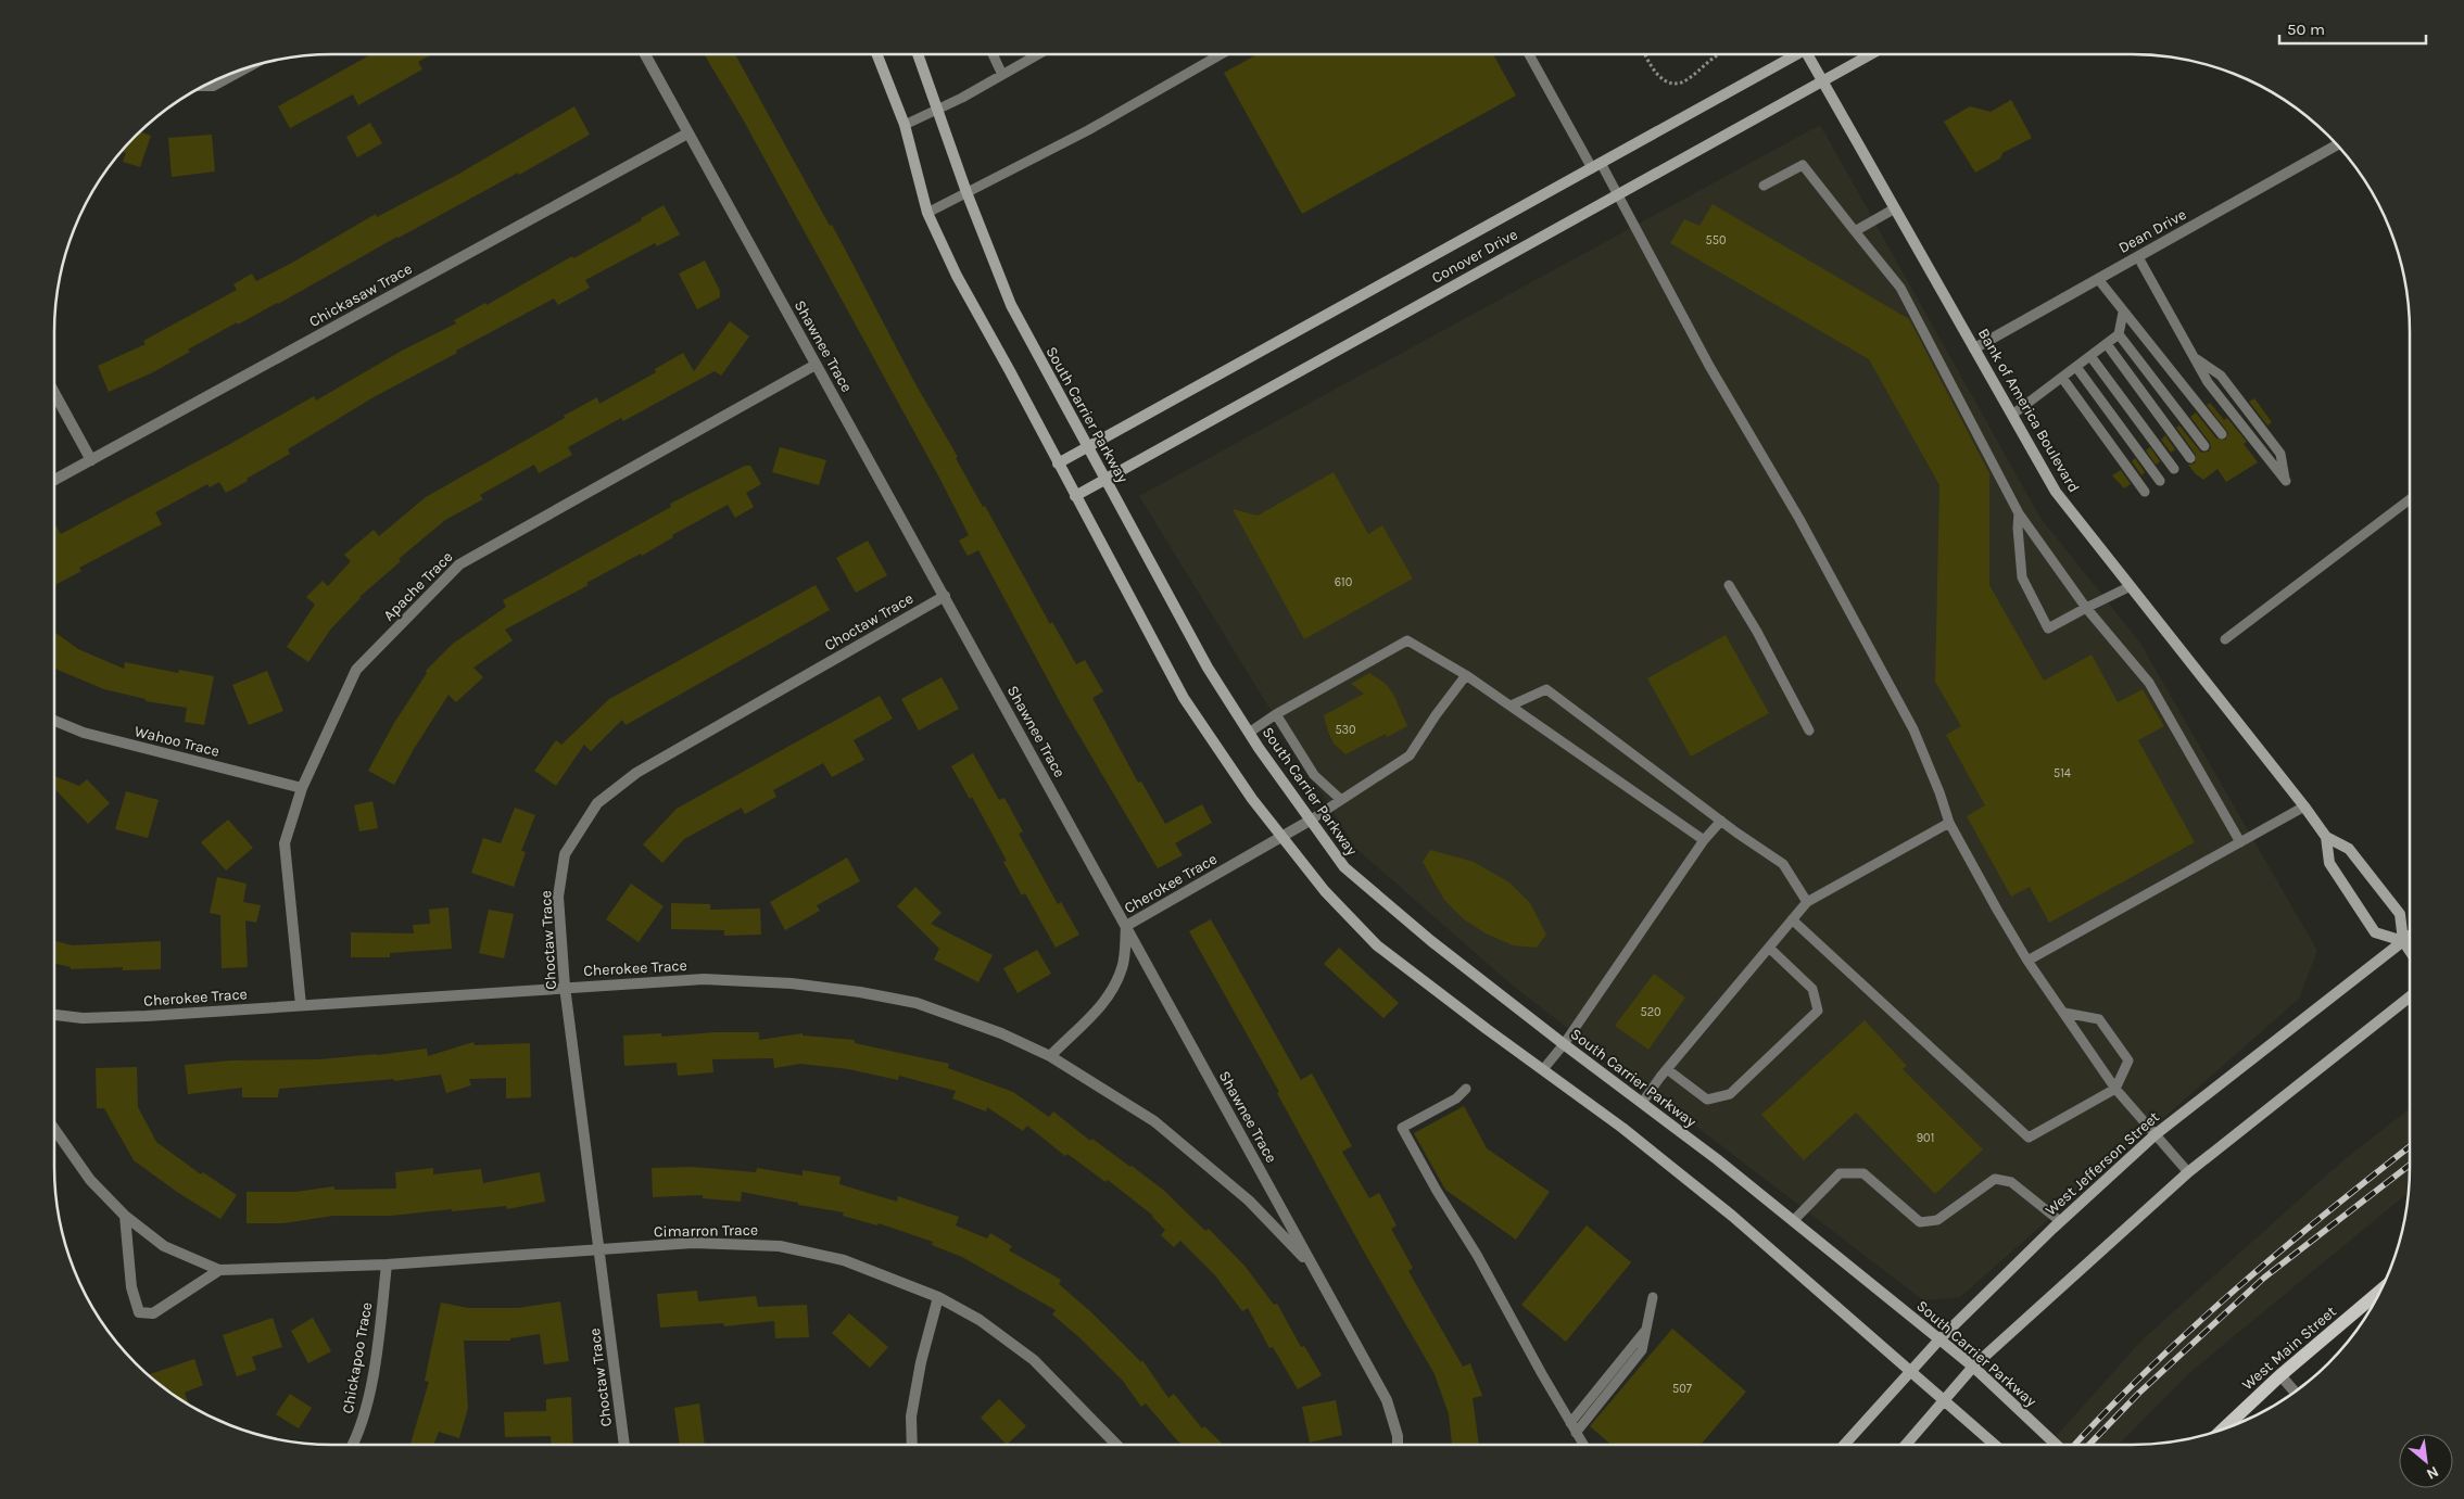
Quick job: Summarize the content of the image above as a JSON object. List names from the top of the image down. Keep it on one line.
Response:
{"streets":{"main road":["Conover Drive","Bank of America Boulevard","South Carrier Parkway","West Jefferson Street","West Main Street"],"street":["Dean Drive","Chickasaw Trace","Shawnee Trace","Apache Trace","Choctaw Trace","Wahoo Trace","Cherokee Trace","Cimarron Trace","Chickapoo Trace"]},"crossings":[["Dean Drive","Bank of America Boulevard"],["Conover Drive","Bank of America Boulevard"],["Conover Drive","South Carrier Parkway"],["Chickasaw Trace","Shawnee Trace"],["Shawnee Trace","Apache Trace"],["Shawnee Trace","Choctaw Trace"],["Shawnee Trace","Cherokee Trace"],["Bank of America Boulevard","West Jefferson Street"],["South Carrier Parkway","Cherokee Trace"],["South Carrier Parkway","West Jefferson Street"],["Apache Trace","Wahoo Trace"],["Apache Trace","Cherokee Trace"],["Choctaw Trace","Cherokee Trace"],["Choctaw Trace","Cimarron Trace"],["Cimarron Trace","Chickapoo Trace"]],"house_numbers":["550","610","530","514","520","901","507"],"scale_bar":"50 m","north":"bottom right"}
